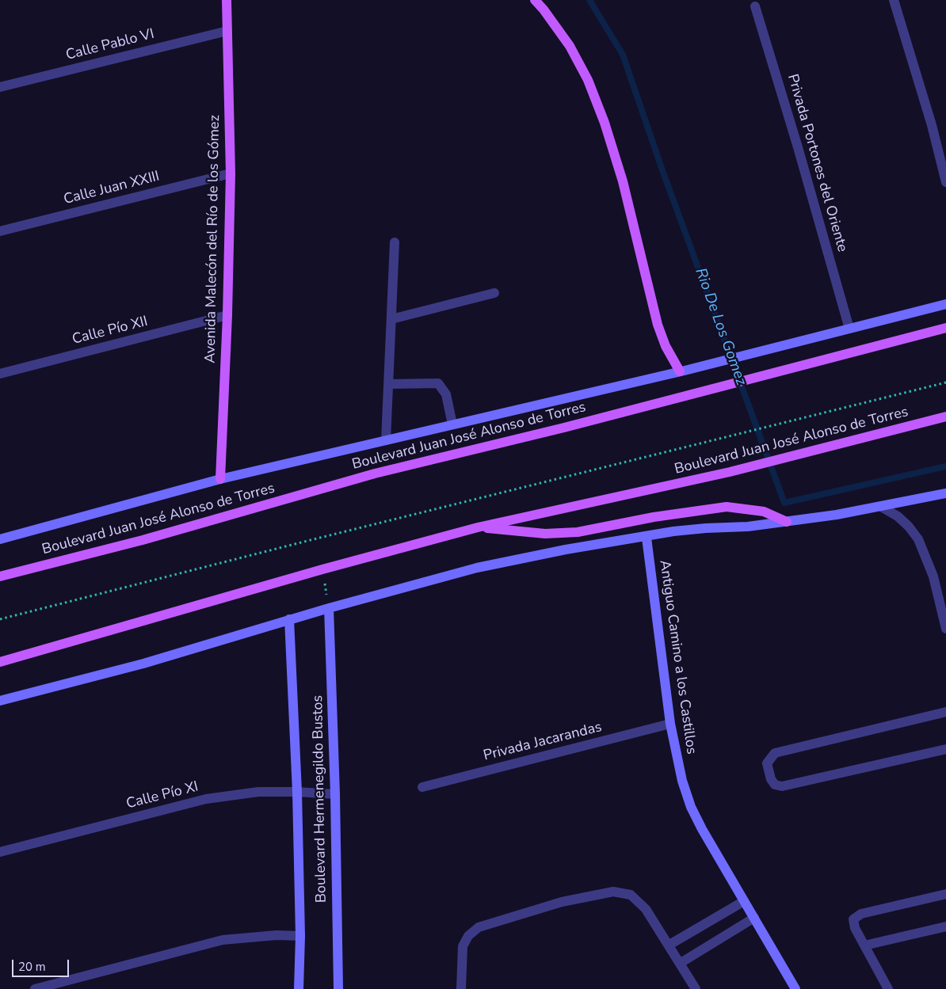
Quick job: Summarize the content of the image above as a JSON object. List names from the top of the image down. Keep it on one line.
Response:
{"streets":{"main road":["Avenida Malecón del Río de los Gómez","Boulevard Juan José Alonso de Torres"],"street":["Calle Pablo VI","Privada Portones del Oriente","Calle Juan XXIII","Calle Pío XII","Antiguo Camino a los Castillos","Privada Jacarandas","Calle Pío XI","Boulevard Hermenegildo Bustos"]},"crossings":[["Calle Pablo VI","Avenida Malecón del Río de los Gómez"],["Privada Portones del Oriente","Boulevard Juan José Alonso de Torres"],["Calle Juan XXIII","Avenida Malecón del Río de los Gómez"],["Avenida Malecón del Río de los Gómez","Calle Pío XII"],["Avenida Malecón del Río de los Gómez","Boulevard Juan José Alonso de Torres"],["Antiguo Camino a los Castillos","Privada Jacarandas"],["Calle Pío XI","Boulevard Hermenegildo Bustos"]],"water":["Rio De Los Gomez"],"scale_bar":"20 m"}
